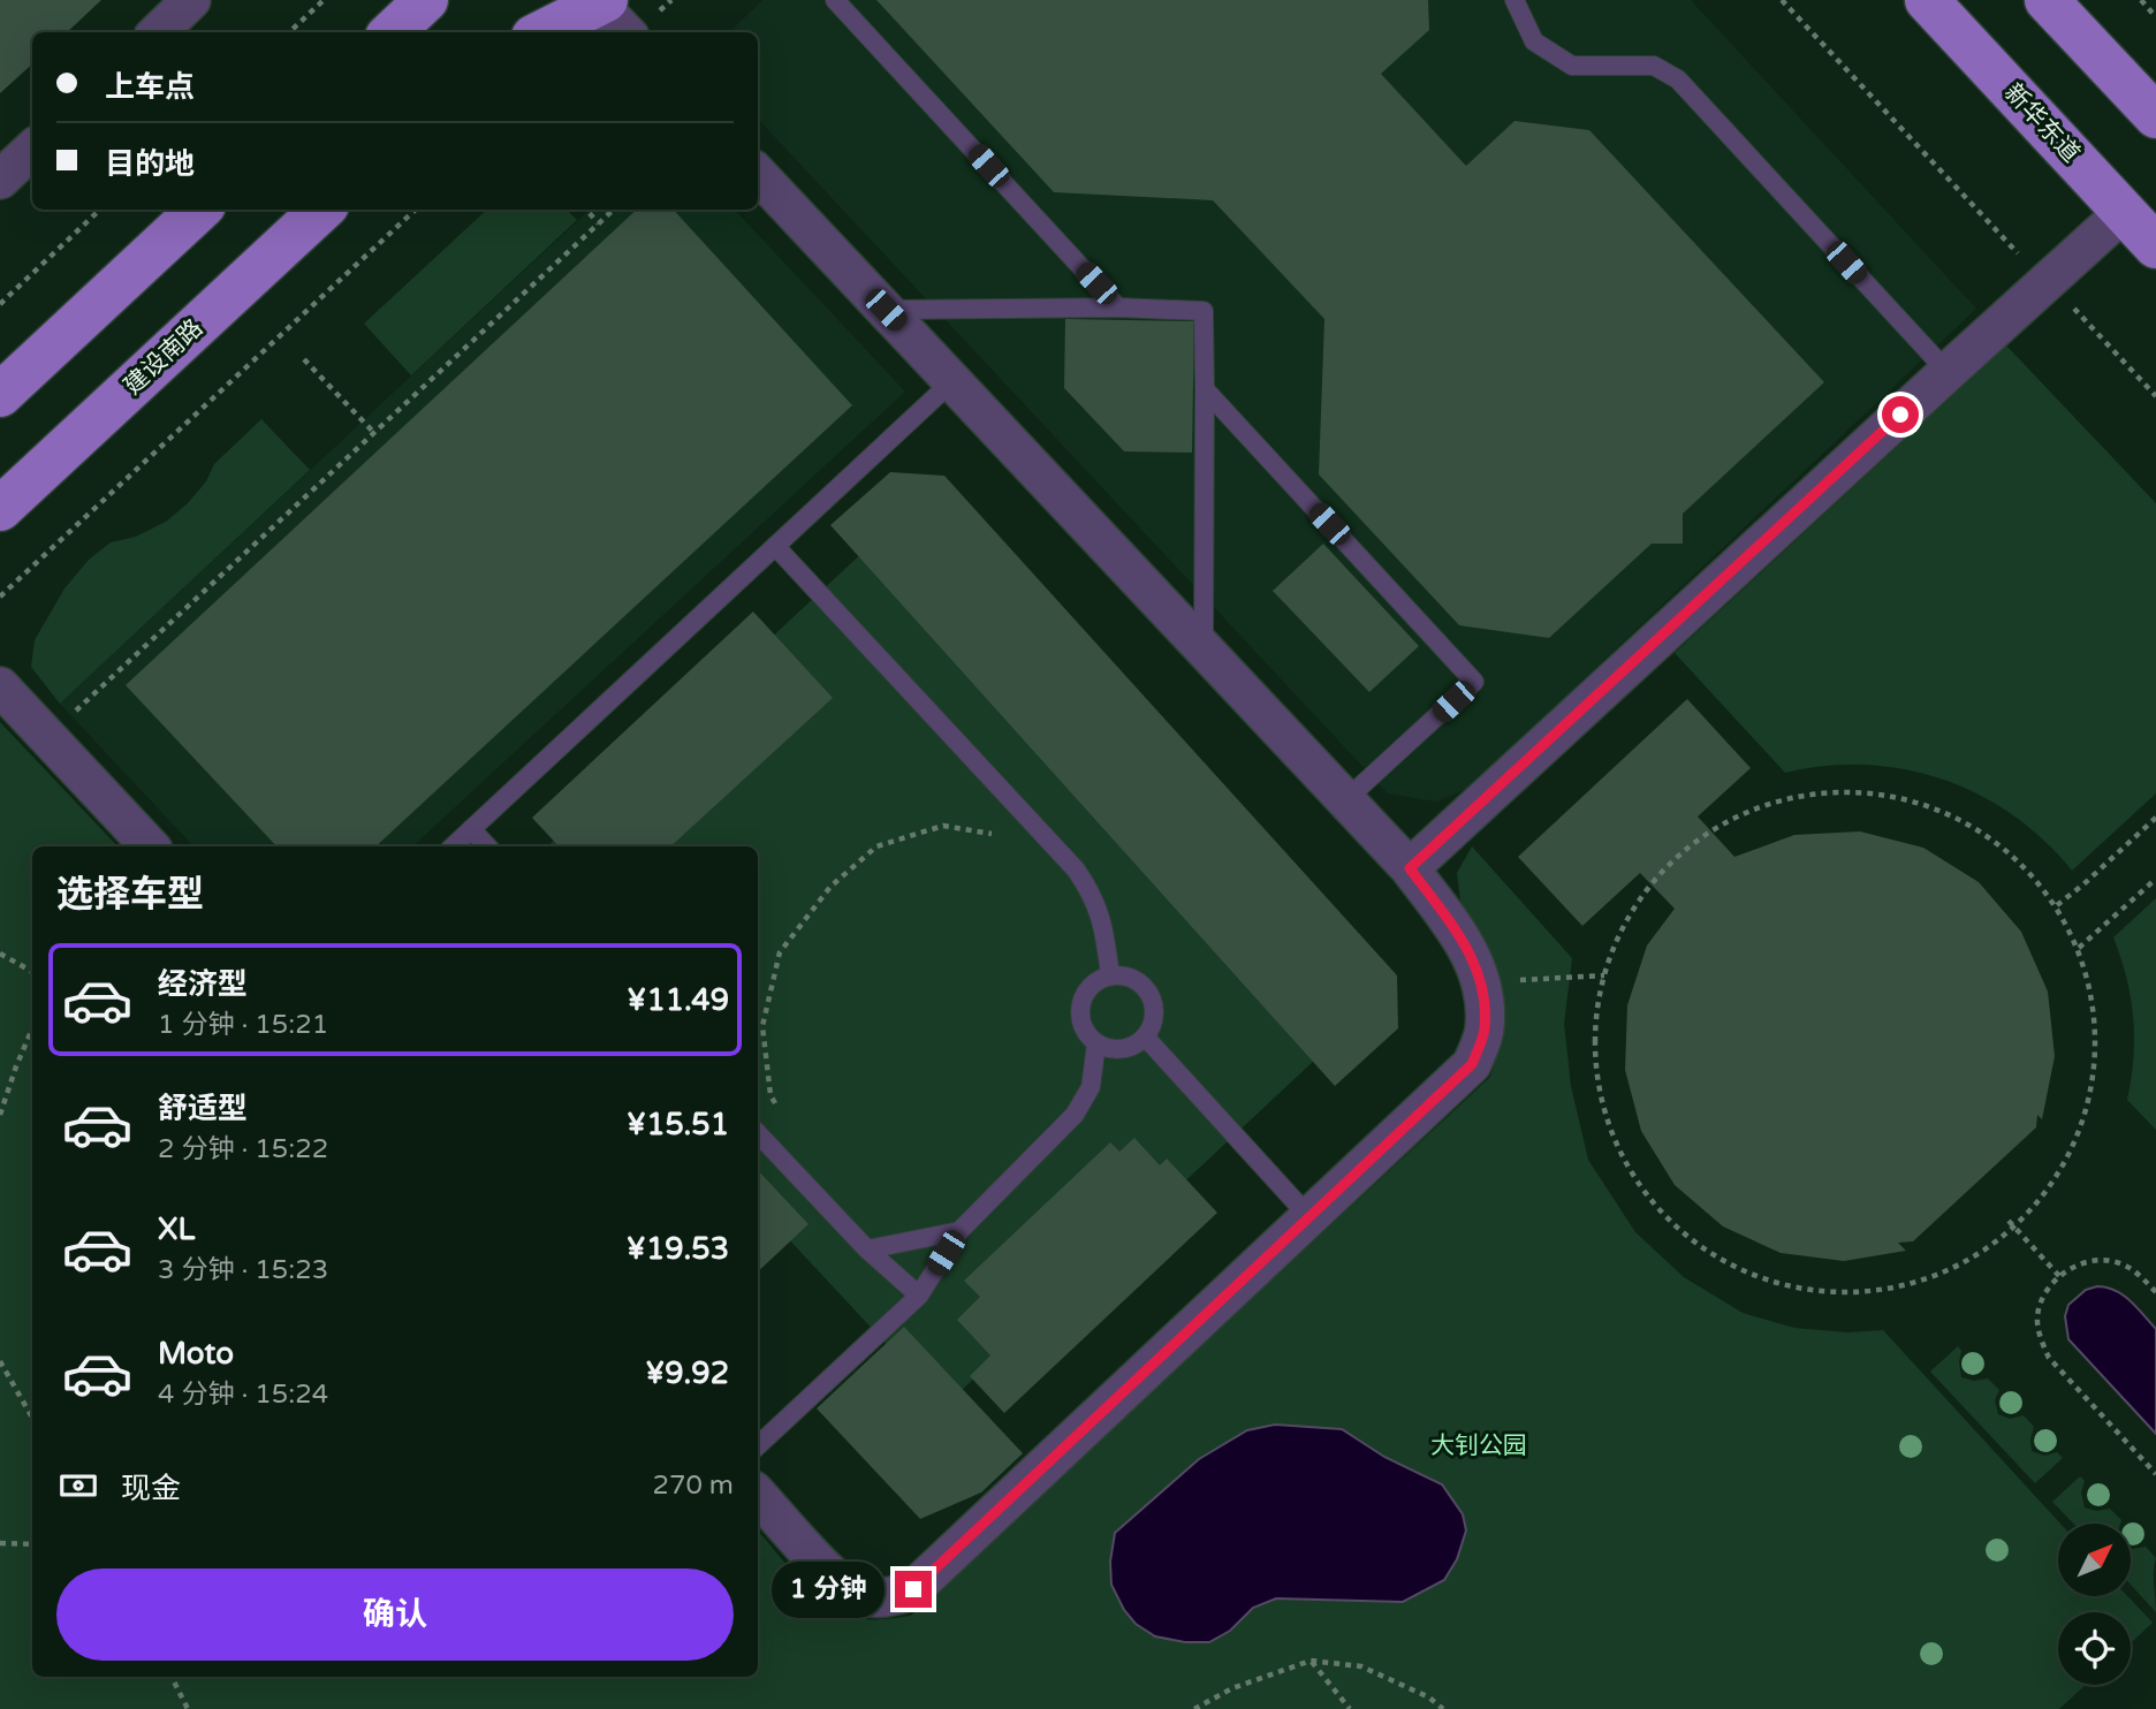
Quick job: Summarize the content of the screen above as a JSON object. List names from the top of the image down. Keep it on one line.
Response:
{"streets":{"main road":["新华东道","建设南路"]},"parks":["大钊公园"],"north":"top right","page":{"banner":["上车点","目的地"],"heading":"选择车型","list":[{"name":"经济型","note":"1 分钟 · 15:21","value":"¥11.49"},{"name":"舒适型","note":"2 分钟 · 15:22","value":"¥15.51"},{"name":"XL","note":"3 分钟 · 15:23","value":"¥19.53"},{"name":"Moto","note":"4 分钟 · 15:24","value":"¥9.92"}],"pay":["现金","270 m"],"buttons":"确认","bubble":"1 分钟"}}
